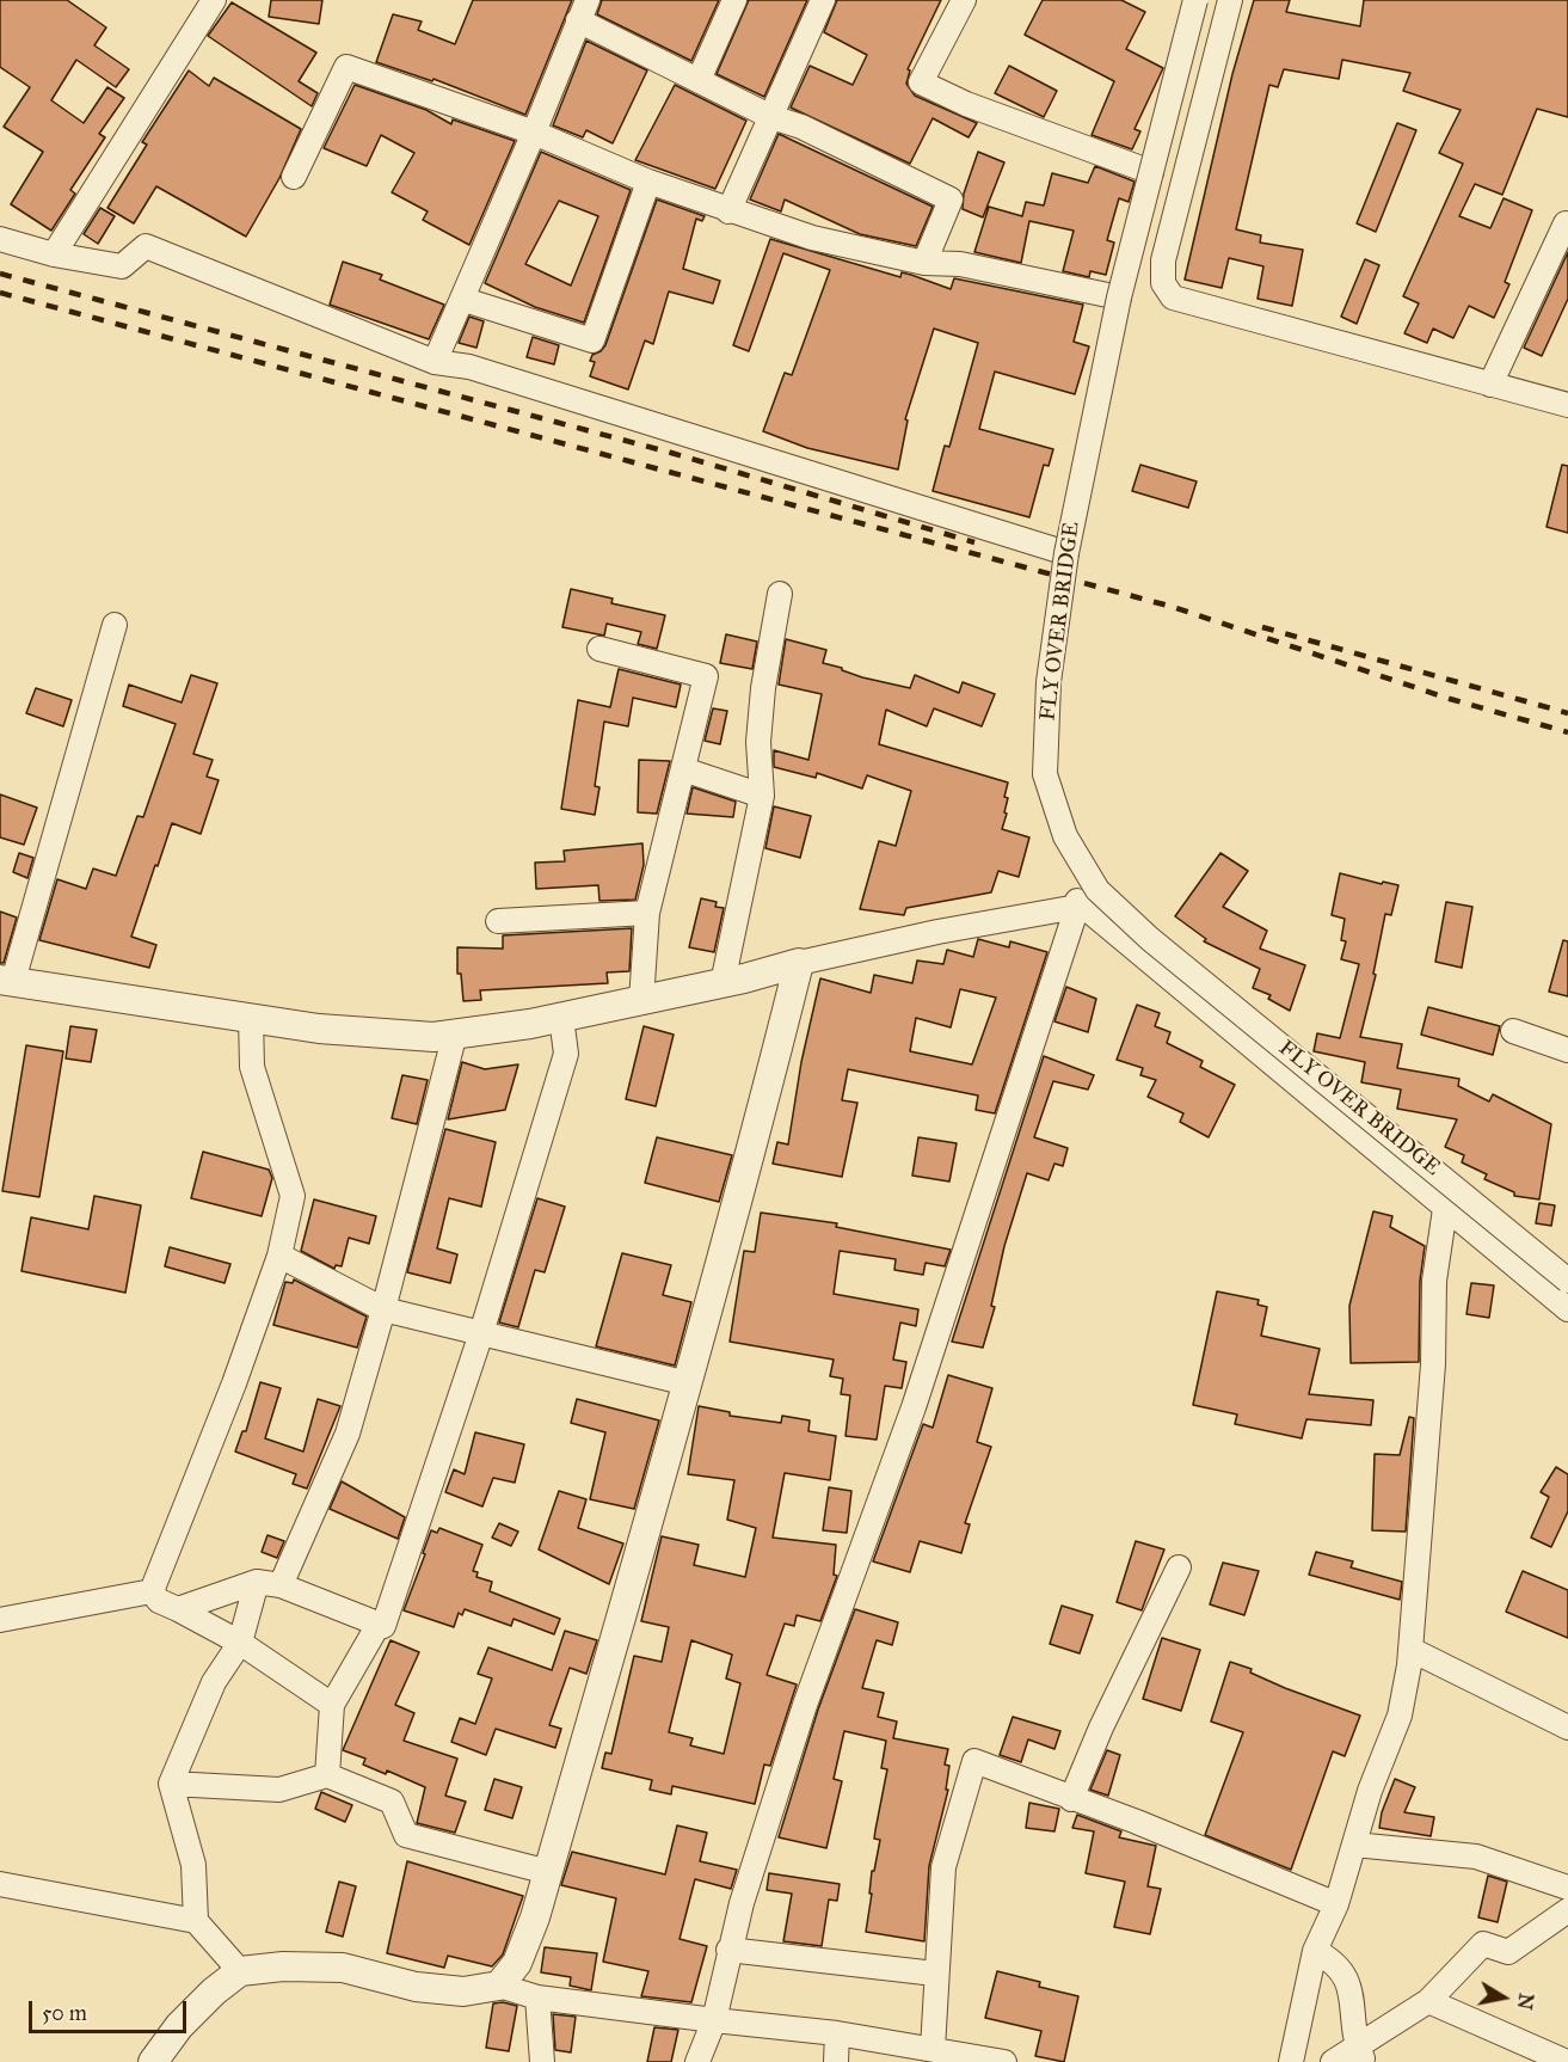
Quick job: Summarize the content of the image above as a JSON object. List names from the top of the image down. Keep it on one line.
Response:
{"streets":{"street":["FLY OVER BRIDGE"]},"scale_bar":"50 m","north":"right"}
